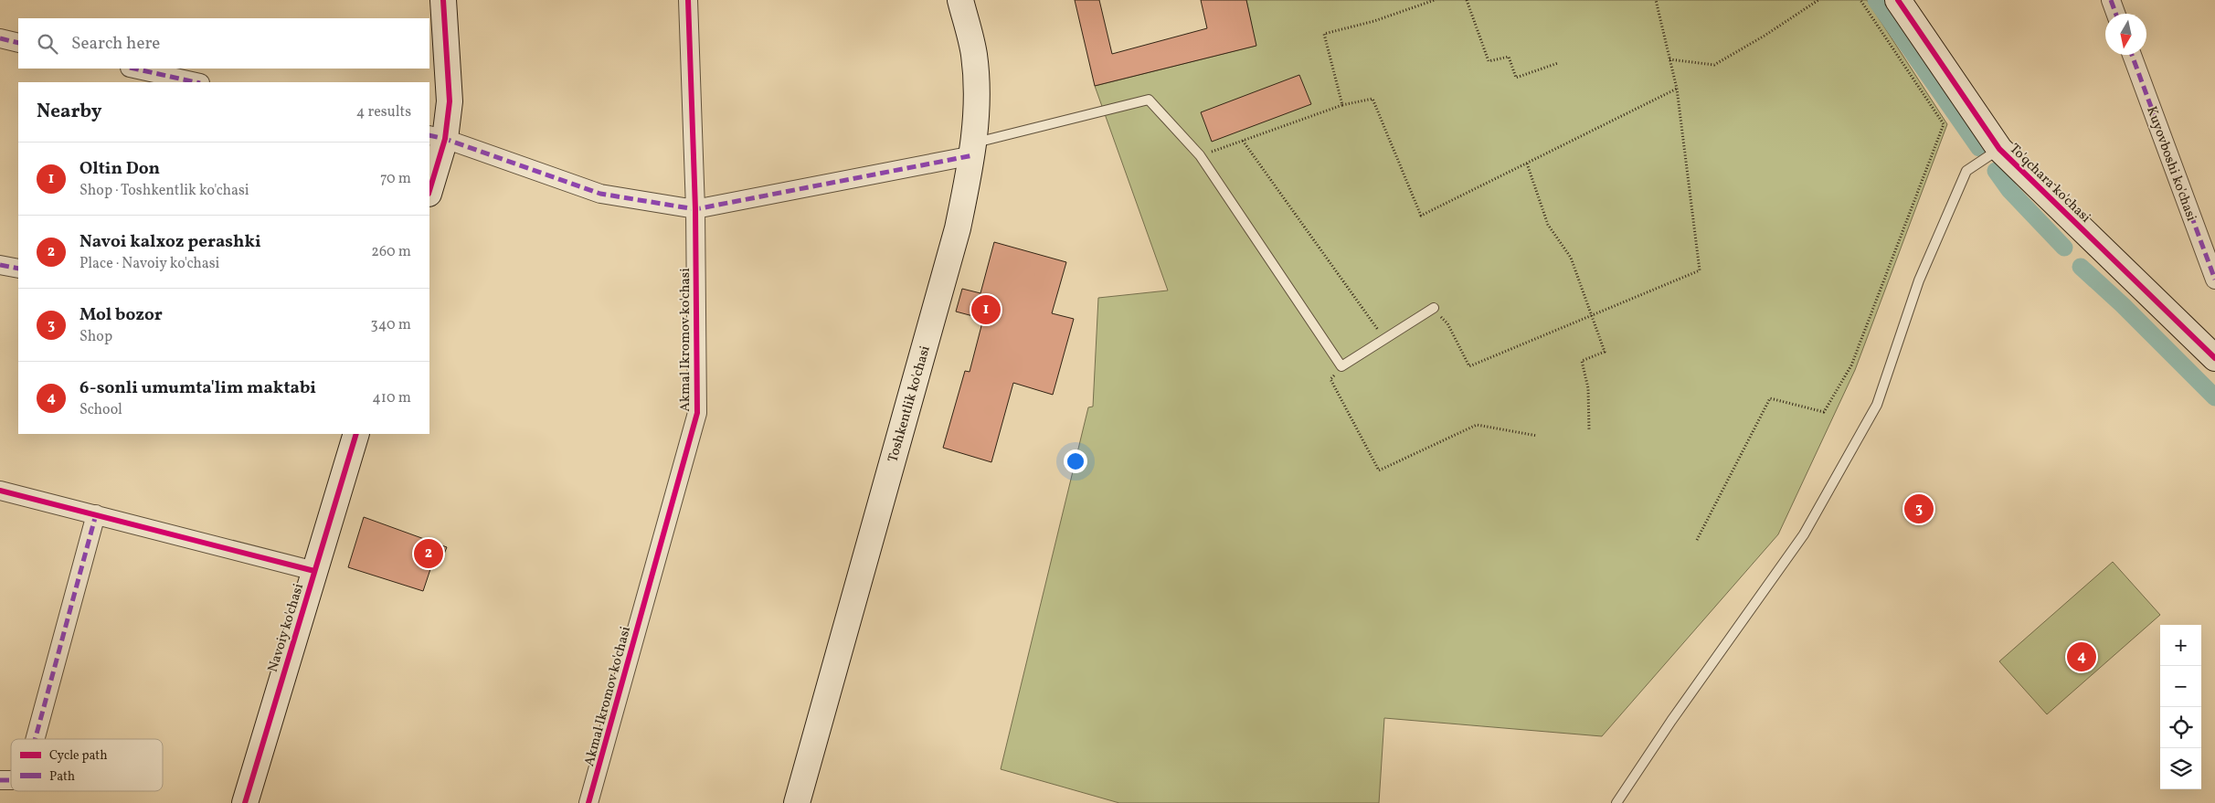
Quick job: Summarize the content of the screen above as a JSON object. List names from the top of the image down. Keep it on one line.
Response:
{"streets":{"street":["Kuyovboshi ko'chasi","To'qchara ko'chasi","Akmal Ikromov ko'chasi","Toshkentlik ko'chasi","Navoiy ko'chasi"]},"legend":["Cycle path","Path"],"north":"bottom","page":{"search":"Search here","heading":["Nearby","4 results"],"list":[{"mark":"1","name":"Oltin Don","note":"Shop · Toshkentlik ko'chasi","value":"70 m"},{"mark":"2","name":"Navoi kalxoz perashki","note":"Place · Navoiy ko'chasi","value":"260 m"},{"mark":"3","name":"Mol bozor","note":"Shop","value":"340 m"},{"mark":"4","name":"6-sonli umumta'lim maktabi","note":"School","value":"410 m"}],"pins":["1","3","2","4"],"map_buttons":["+","−"]}}
